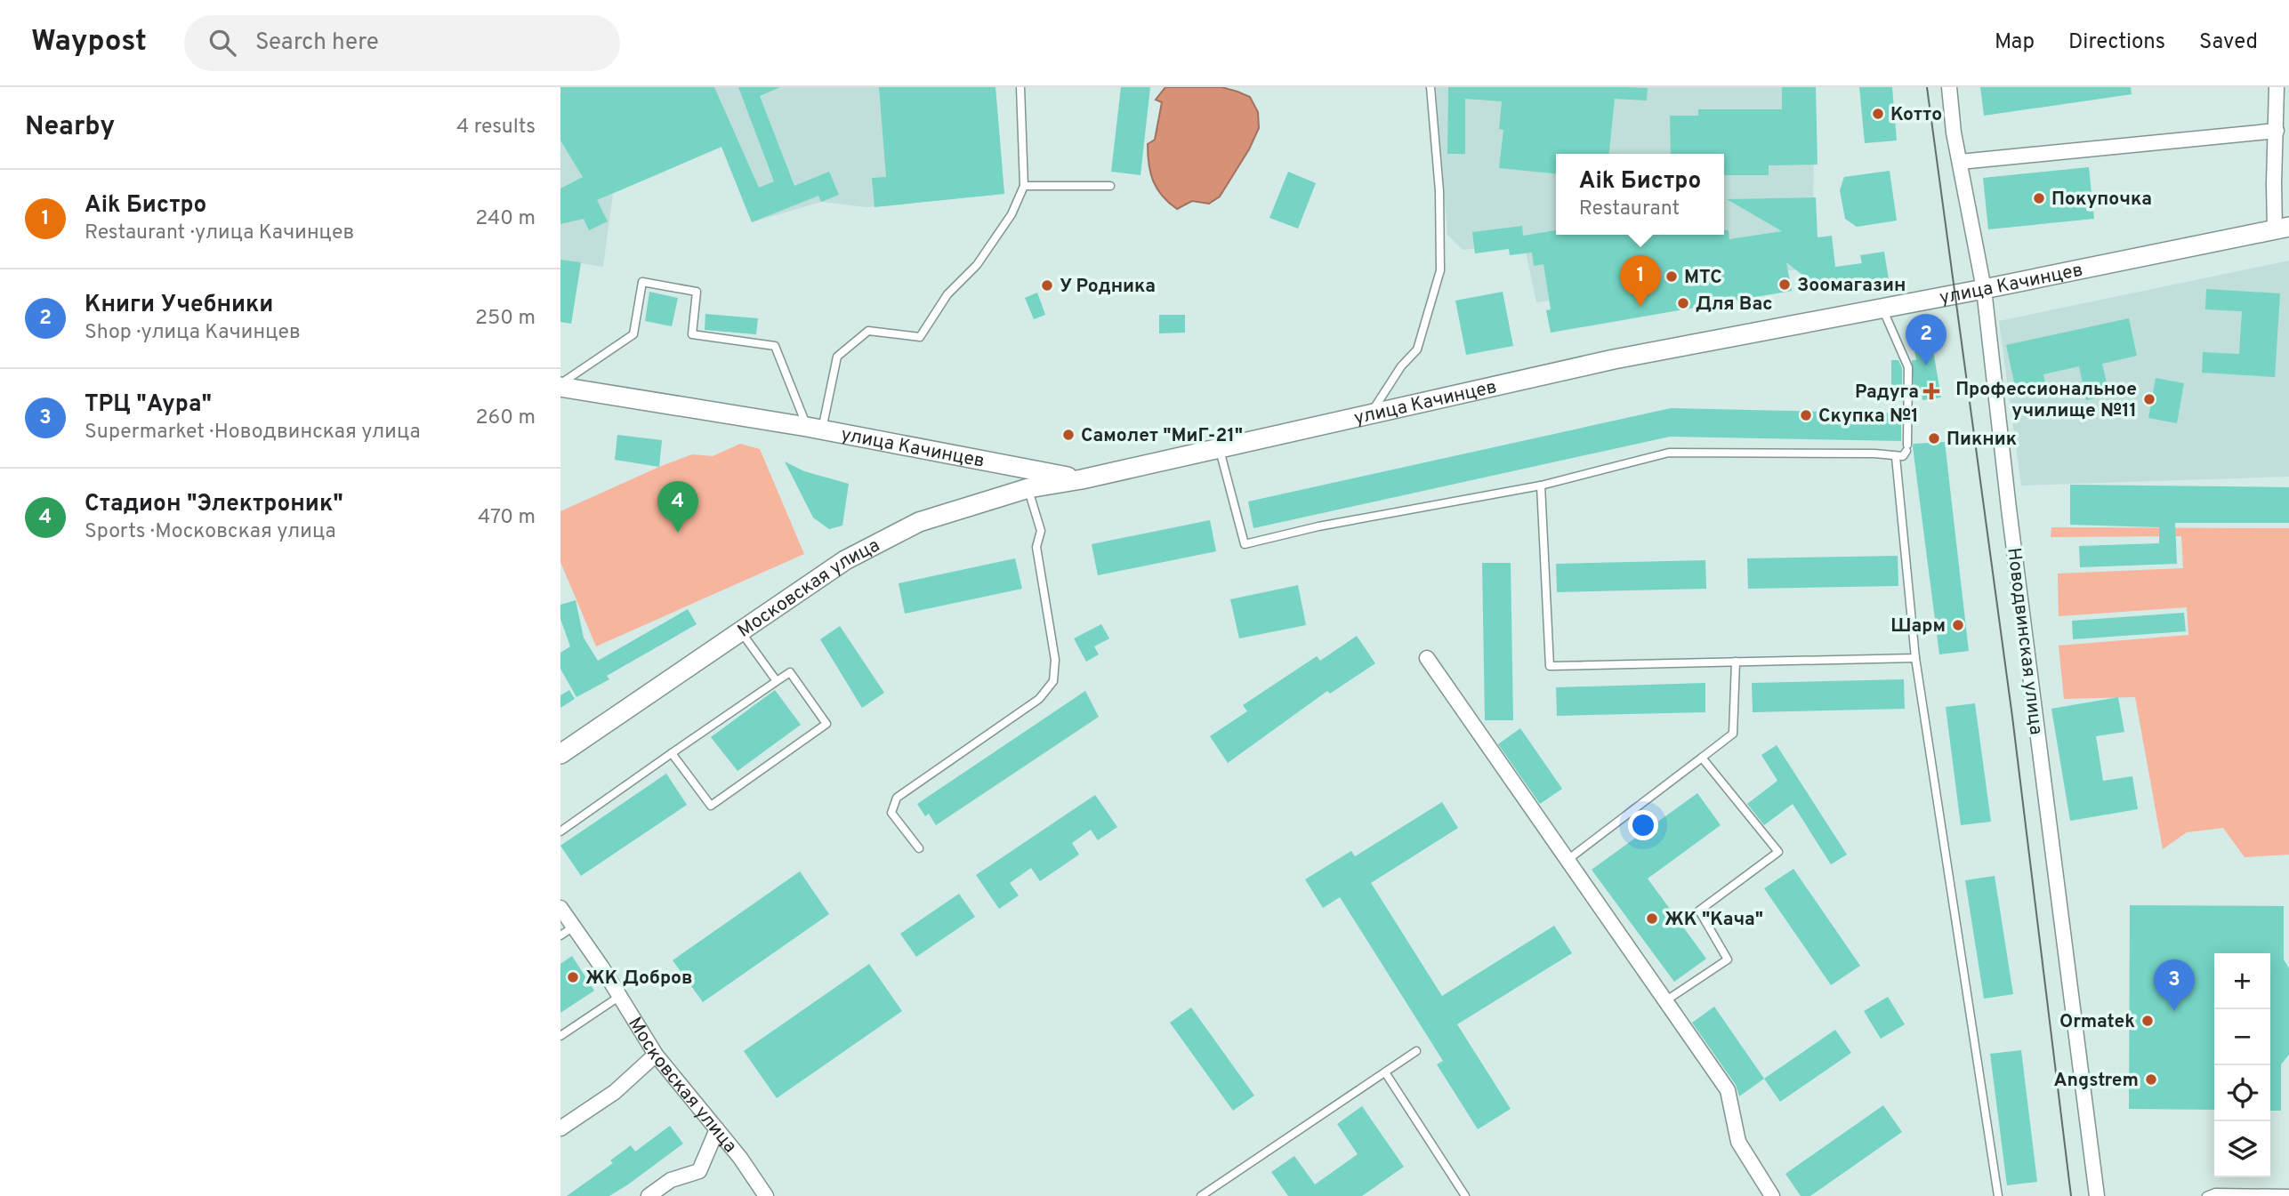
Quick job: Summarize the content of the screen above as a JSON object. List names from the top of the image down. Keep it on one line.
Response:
{"streets":{"main road":["улица Качинцев","Московская улица"],"street":["Новодвинская улица"]},"crossings":[["улица Качинцев","Московская улица"],["улица Качинцев","Новодвинская улица"]],"places":{"other":["Котто","Покупочка","МТС","Зоомагазин","У Родника","Для Вас","Профессиональное училище №11","Скупка №1","Самолет \"МиГ-21\"","Пикник","Шарм","ЖК \"Кача\"","ЖК Добров","Ormatek","Angstrem"],"health":["Радуга"]},"page":{"header":"Waypost","search":"Search here","nav":["Map","Directions","Saved"],"heading":["Nearby","4 results"],"popup":["Aik Бистро","Restaurant"],"list":[{"mark":"1","name":"Aik Бистро","note":"Restaurant · улица Качинцев","value":"240 m"},{"mark":"2","name":"Книги Учебники","note":"Shop · улица Качинцев","value":"250 m"},{"mark":"3","name":"ТРЦ \"Аура\"","note":"Supermarket · Новодвинская улица","value":"260 m"},{"mark":"4","name":"Стадион \"Электроник\"","note":"Sports · Московская улица","value":"470 m"}],"pins":["1","2","4","3"],"map_buttons":["+","−"]}}
